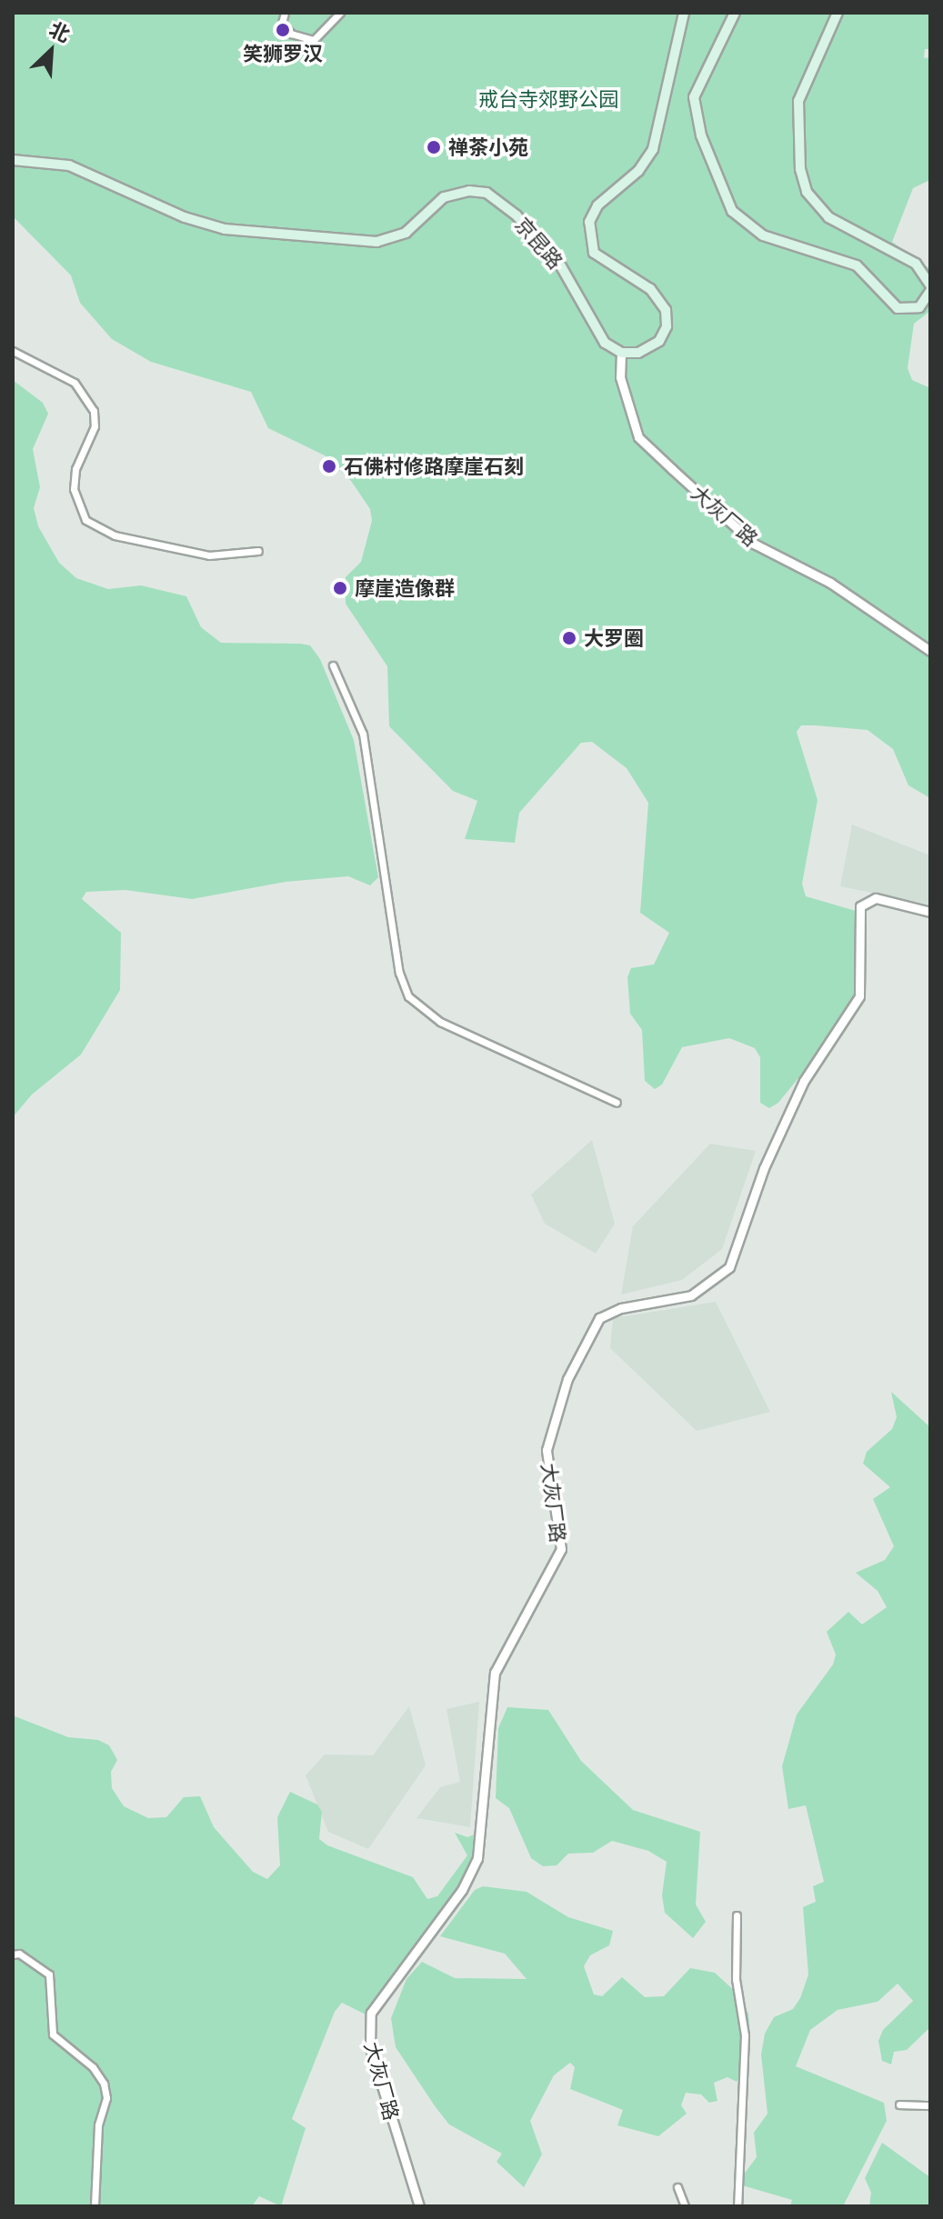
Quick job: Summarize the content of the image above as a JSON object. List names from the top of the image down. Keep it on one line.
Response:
{"streets":{"main road":["京昆路"],"street":["大灰厂路"]},"crossings":[["京昆路","大灰厂路"]],"parks":["戒台寺郊野公园"],"places":["笑狮罗汉","禅茶小苑","石佛村修路摩崖石刻","摩崖造像群","大罗圈"],"north":"top right"}
